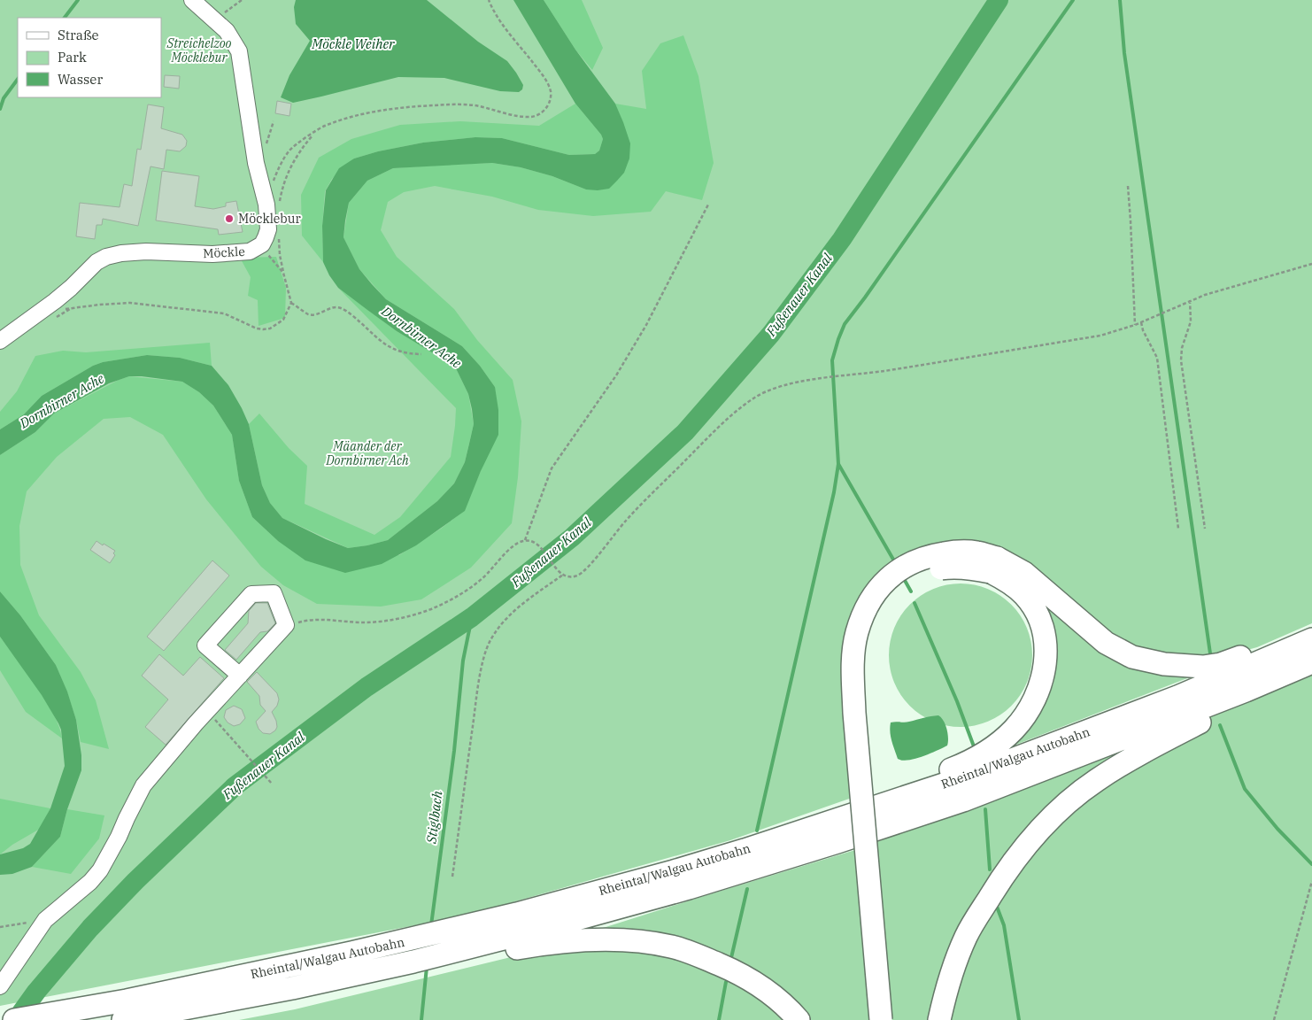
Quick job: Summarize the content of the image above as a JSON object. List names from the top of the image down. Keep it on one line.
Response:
{"streets":{"highway":["Rheintal/Walgau Autobahn"],"street":["Möckle"]},"water":["Möckle Weiher","Fußenauer Kanal","Dornbirner Ache","Stiglbach"],"parks":["Streichelzoo Möcklebur","Mäander der Dornbirner Ach"],"places":["Möcklebur"],"legend":["Straße","Park","Wasser"]}
